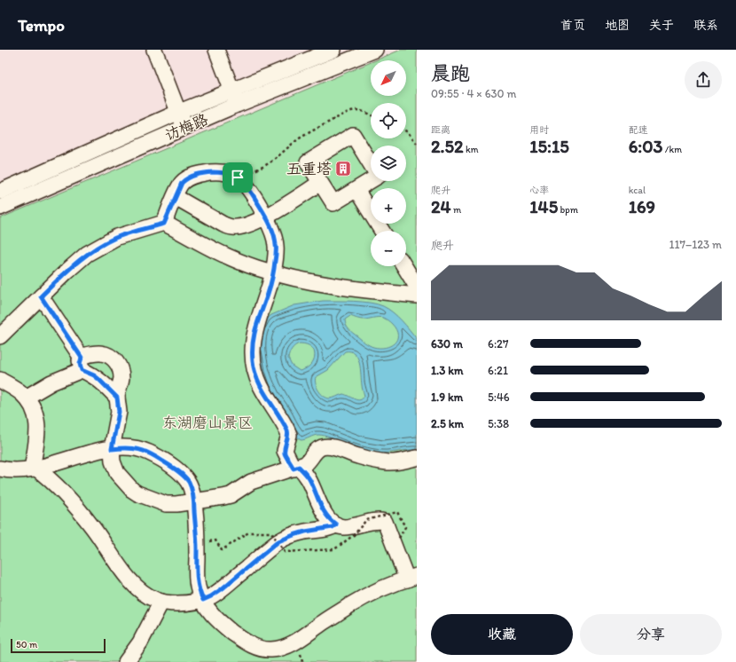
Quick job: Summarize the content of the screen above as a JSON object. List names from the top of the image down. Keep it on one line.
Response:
{"streets":{"street":["访梅路"]},"parks":["东湖磨山景区"],"places":{"building":["五重塔"]},"scale_bar":"50 m","north":"bottom left","page":{"header":"Tempo","nav":["首页","地图","关于","联系"],"heading":["晨跑","09:55 · 4 × 630 m"],"map_buttons":["+","−"],"stats":[["距离","2.52 km"],["用时","15:15"],["配速","6:03 /km"],["爬升","24 m"],["心率","145 bpm"],["kcal","169"]],"chart":["爬升","117–123 m"],"list":[{"name":"630 m","note":"6:27"},{"name":"1.3 km","note":"6:21"},{"name":"1.9 km","note":"5:46"},{"name":"2.5 km","note":"5:38"}],"buttons":["收藏","分享"],"scale":"50 m"}}
